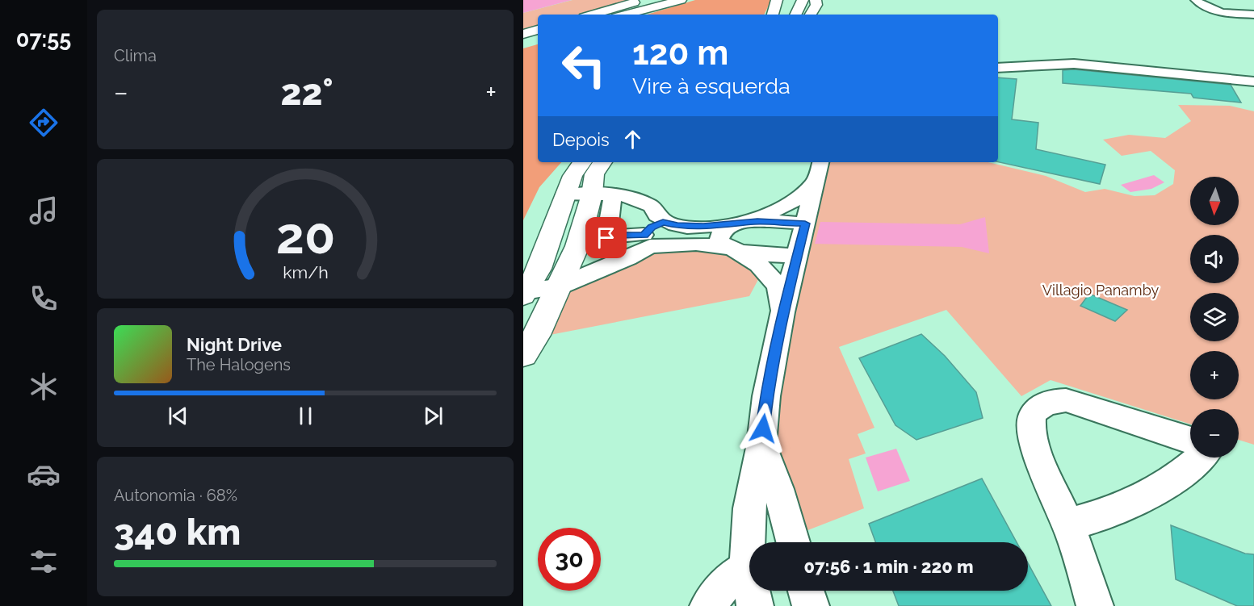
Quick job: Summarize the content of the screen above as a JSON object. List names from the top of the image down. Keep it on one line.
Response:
{"parks":["Villagio Panamby"],"north":"bottom","page":{"tabs":"07:55","tile":["Clima",["Autonomia · 68%","340 km"]],"turn":["120 m","Vire à esquerda"],"heat":["−","22°","+"],"then":"Depois","map_buttons":["+","−"],"song":["Night Drive","The Halogens"],"limit":"30","trip":"07:56 · 1 min · 220 m","gauge":["20","km/h"]}}
